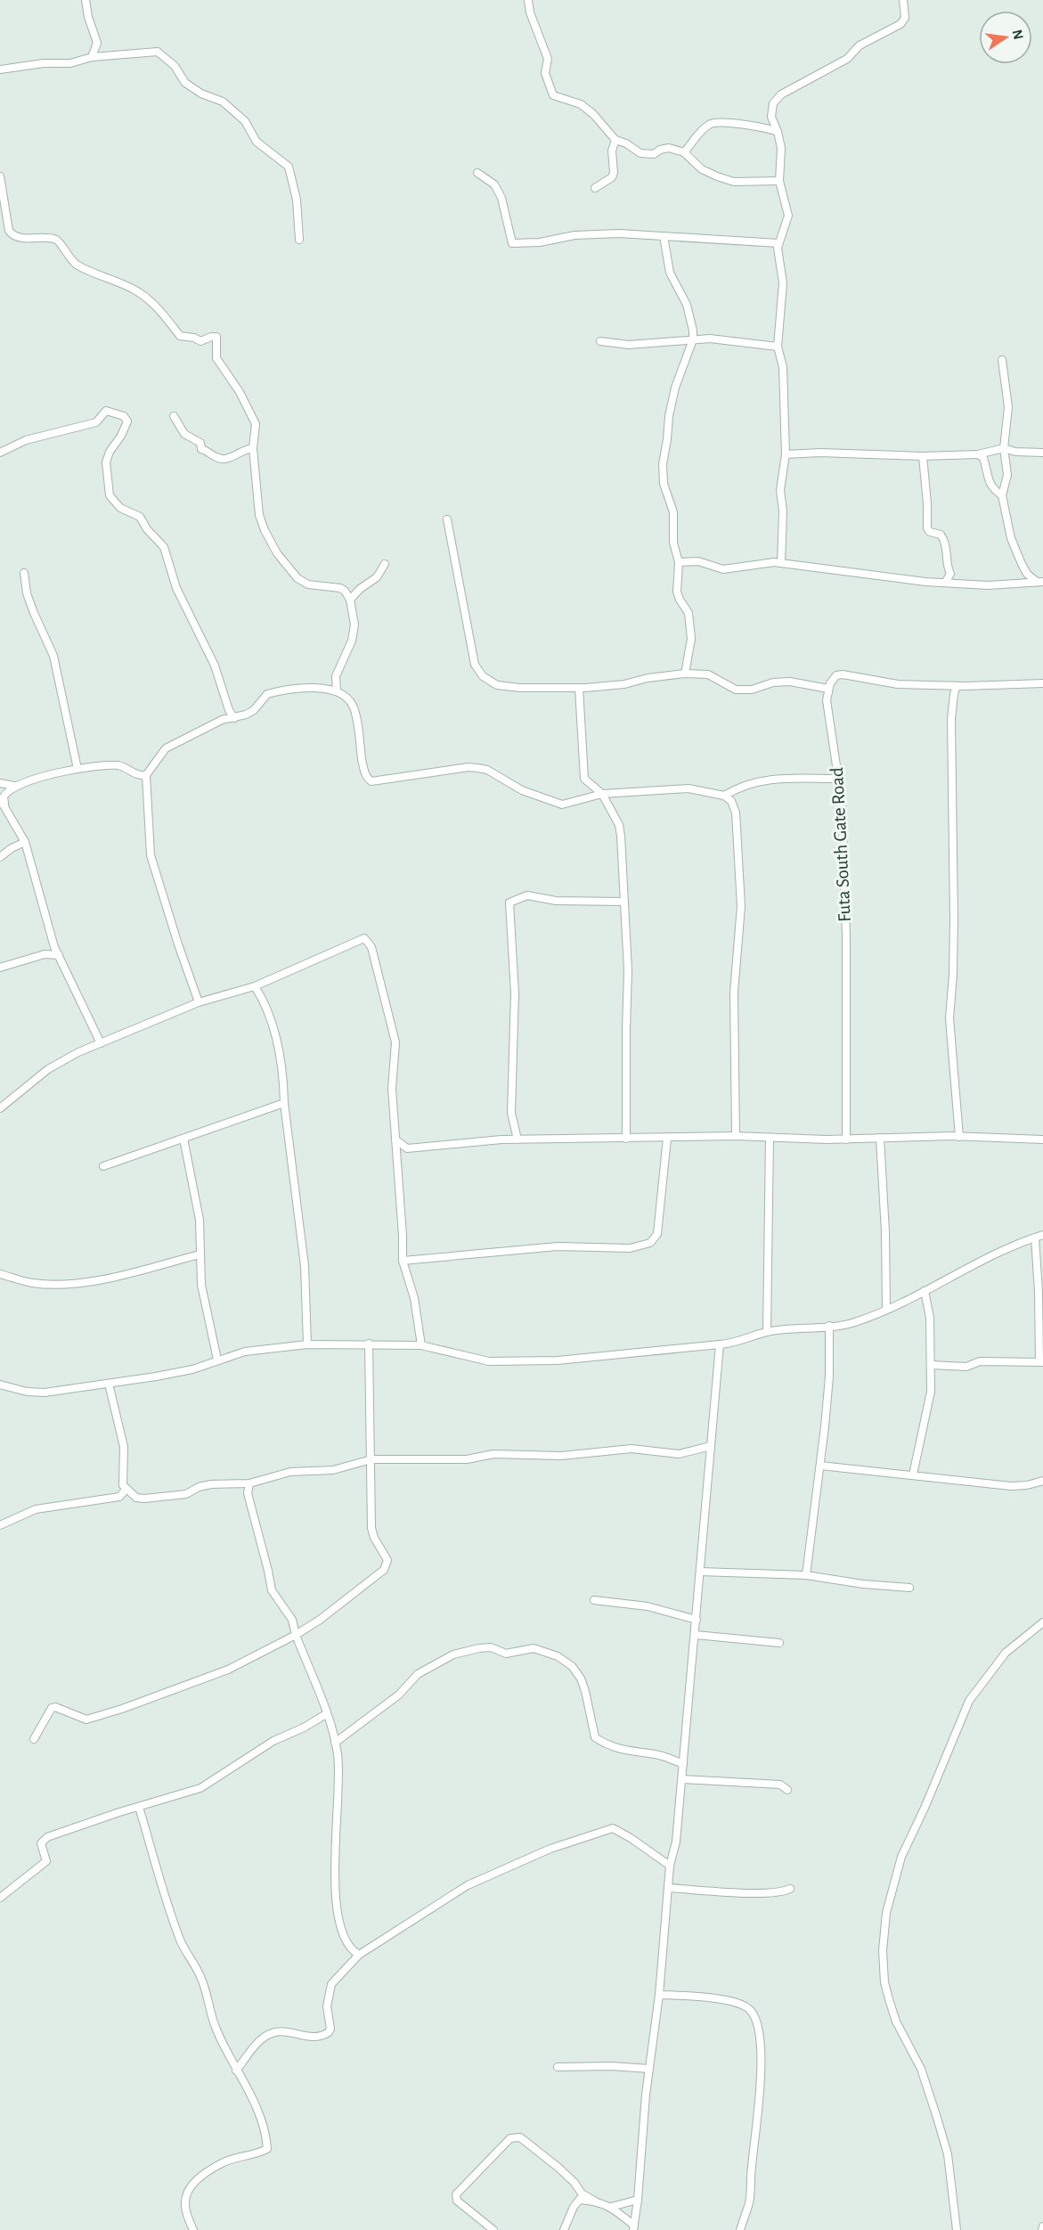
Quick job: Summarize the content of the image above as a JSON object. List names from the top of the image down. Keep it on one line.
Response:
{"streets":{"street":["Futa South Gate Road"]},"north":"right"}
